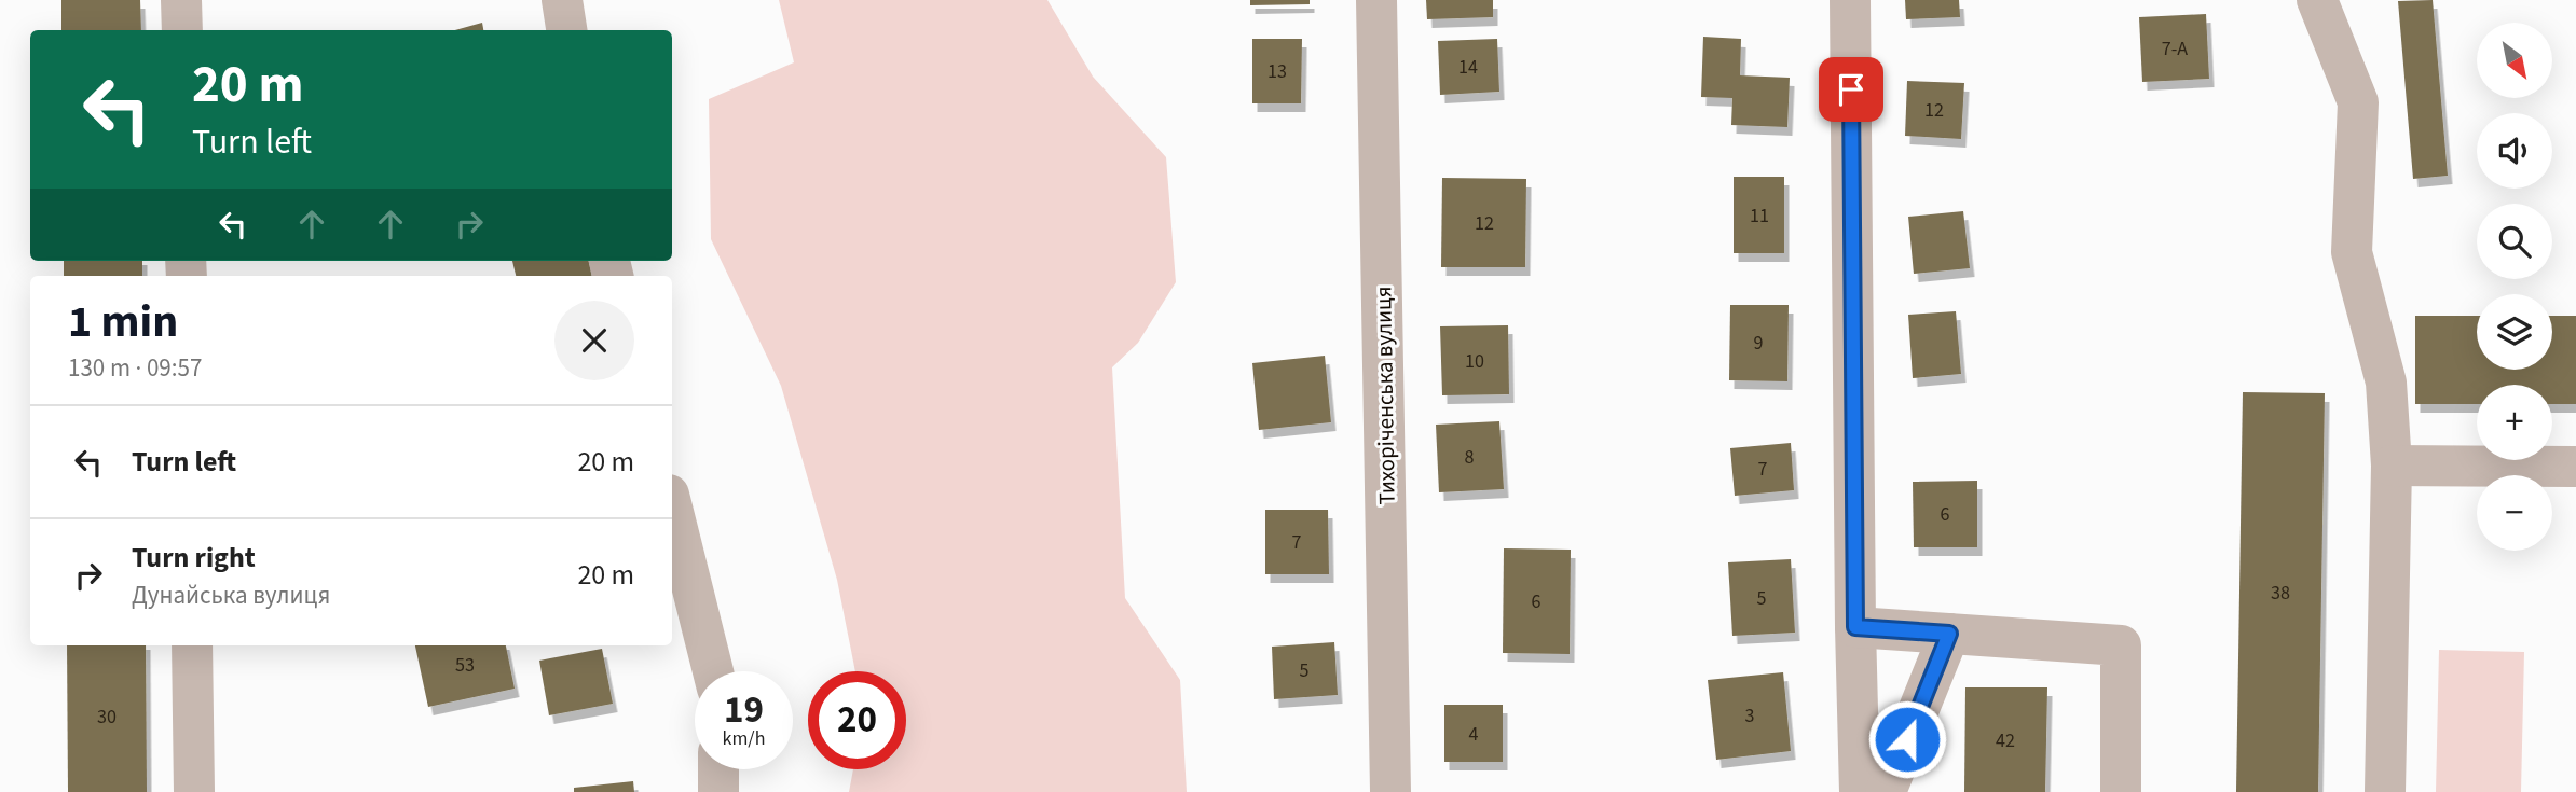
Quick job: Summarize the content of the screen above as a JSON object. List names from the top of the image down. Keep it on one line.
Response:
{"streets":{"street":["Тихоріченська вулиця"]},"house_numbers":["7-А","14","13","12","11","12","9","10","8","7","6","7","38","5","6","53","5","3","30","4","42"],"north":"bottom right","page":{"map_buttons":["+","−"],"turn":["20 m","Turn left"],"heading":["1 min","130 m · 09:57"],"list":[{"name":"Turn left","value":"20 m"},{"name":"Turn right","note":"Дунайська вулиця","value":"20 m"}],"speed":"19 km/h","limit":"20"}}
